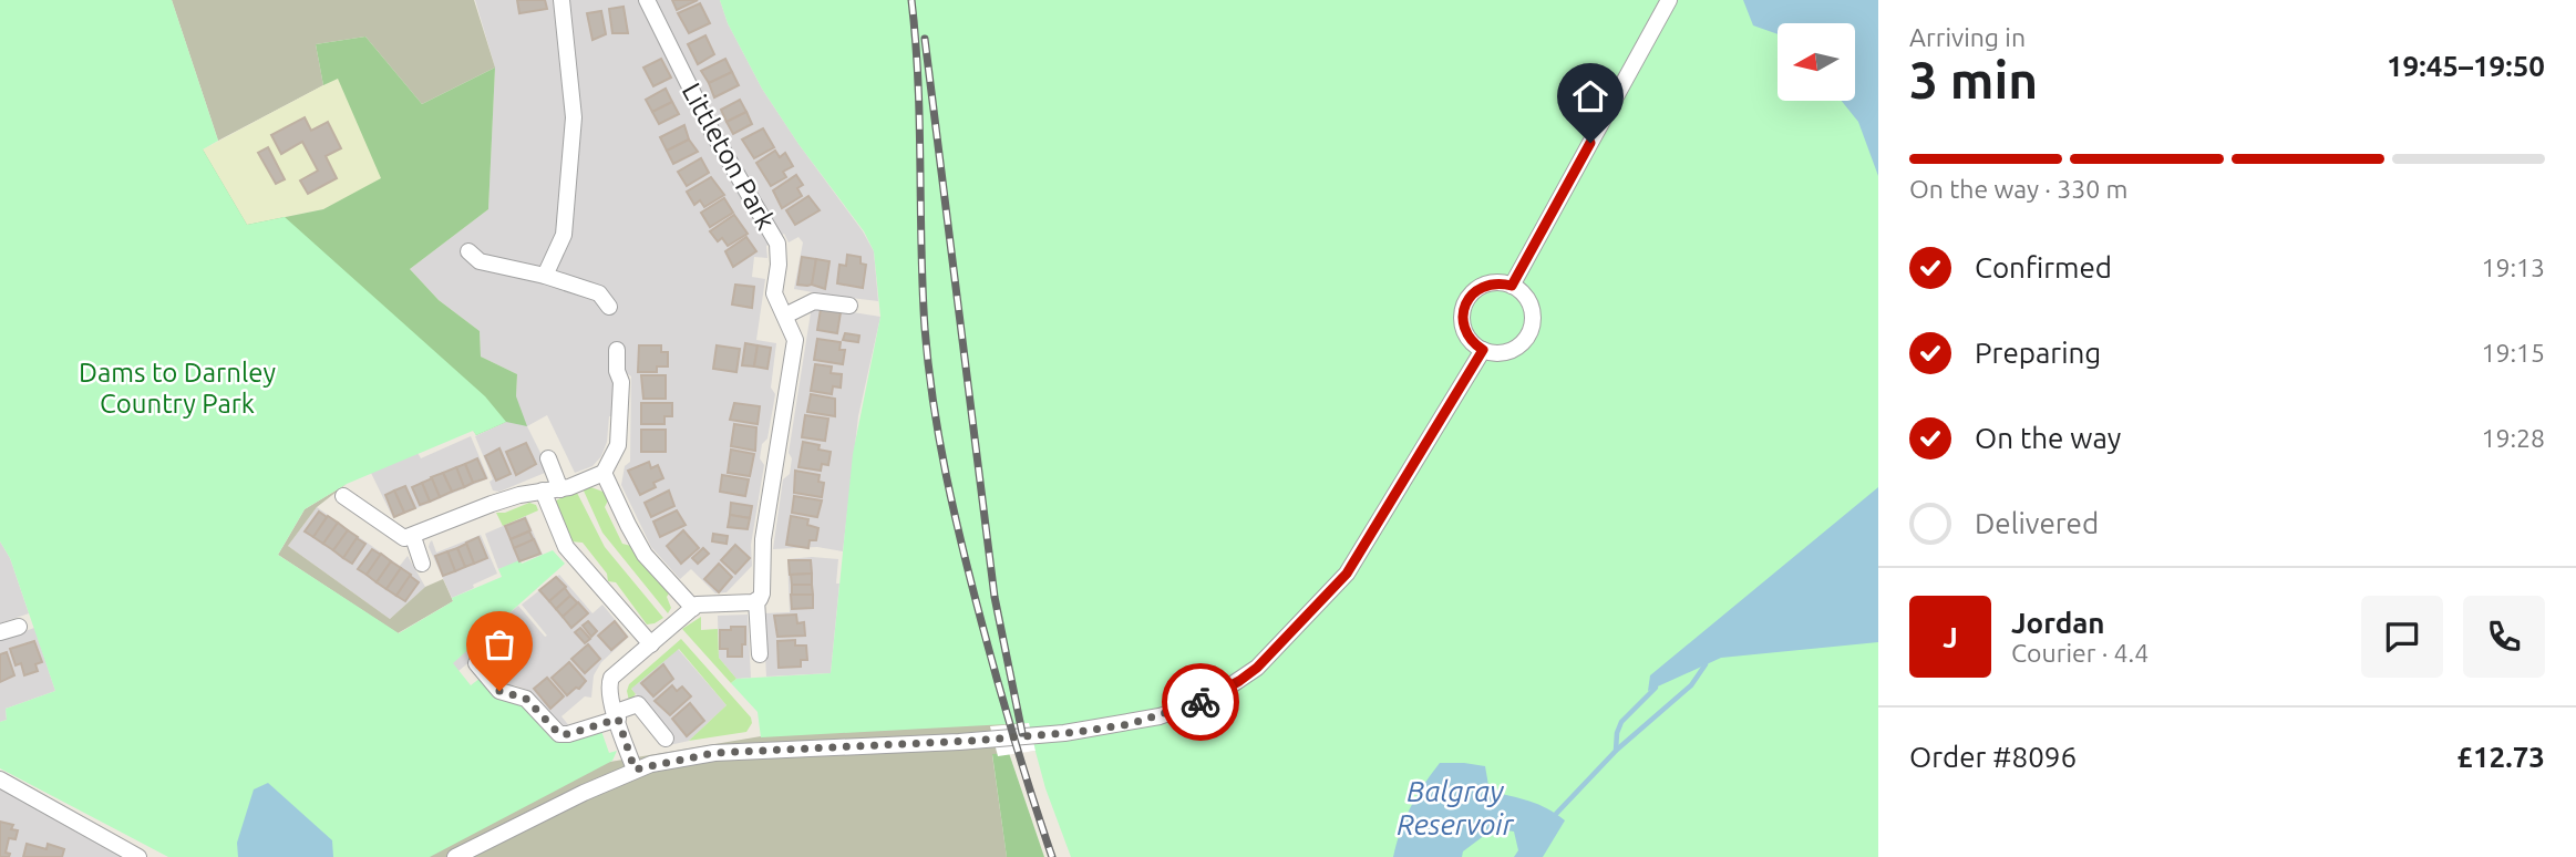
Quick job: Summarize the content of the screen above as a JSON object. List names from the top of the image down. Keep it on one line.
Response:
{"streets":{"street":["Littleton Park"]},"water":["Balgray Reservoir"],"parks":["Dams to Darnley Country Park"],"north":"left","page":{"heading":["3 min","Arriving in","19:45–19:50"],"panel":["Jordan","Courier · 4.4","Order #8096","£12.73"],"bar":"On the way · 330 m","list":[["Confirmed","19:13"],["Preparing","19:15"],["On the way","19:28"],"Delivered"],"round":"J"}}
